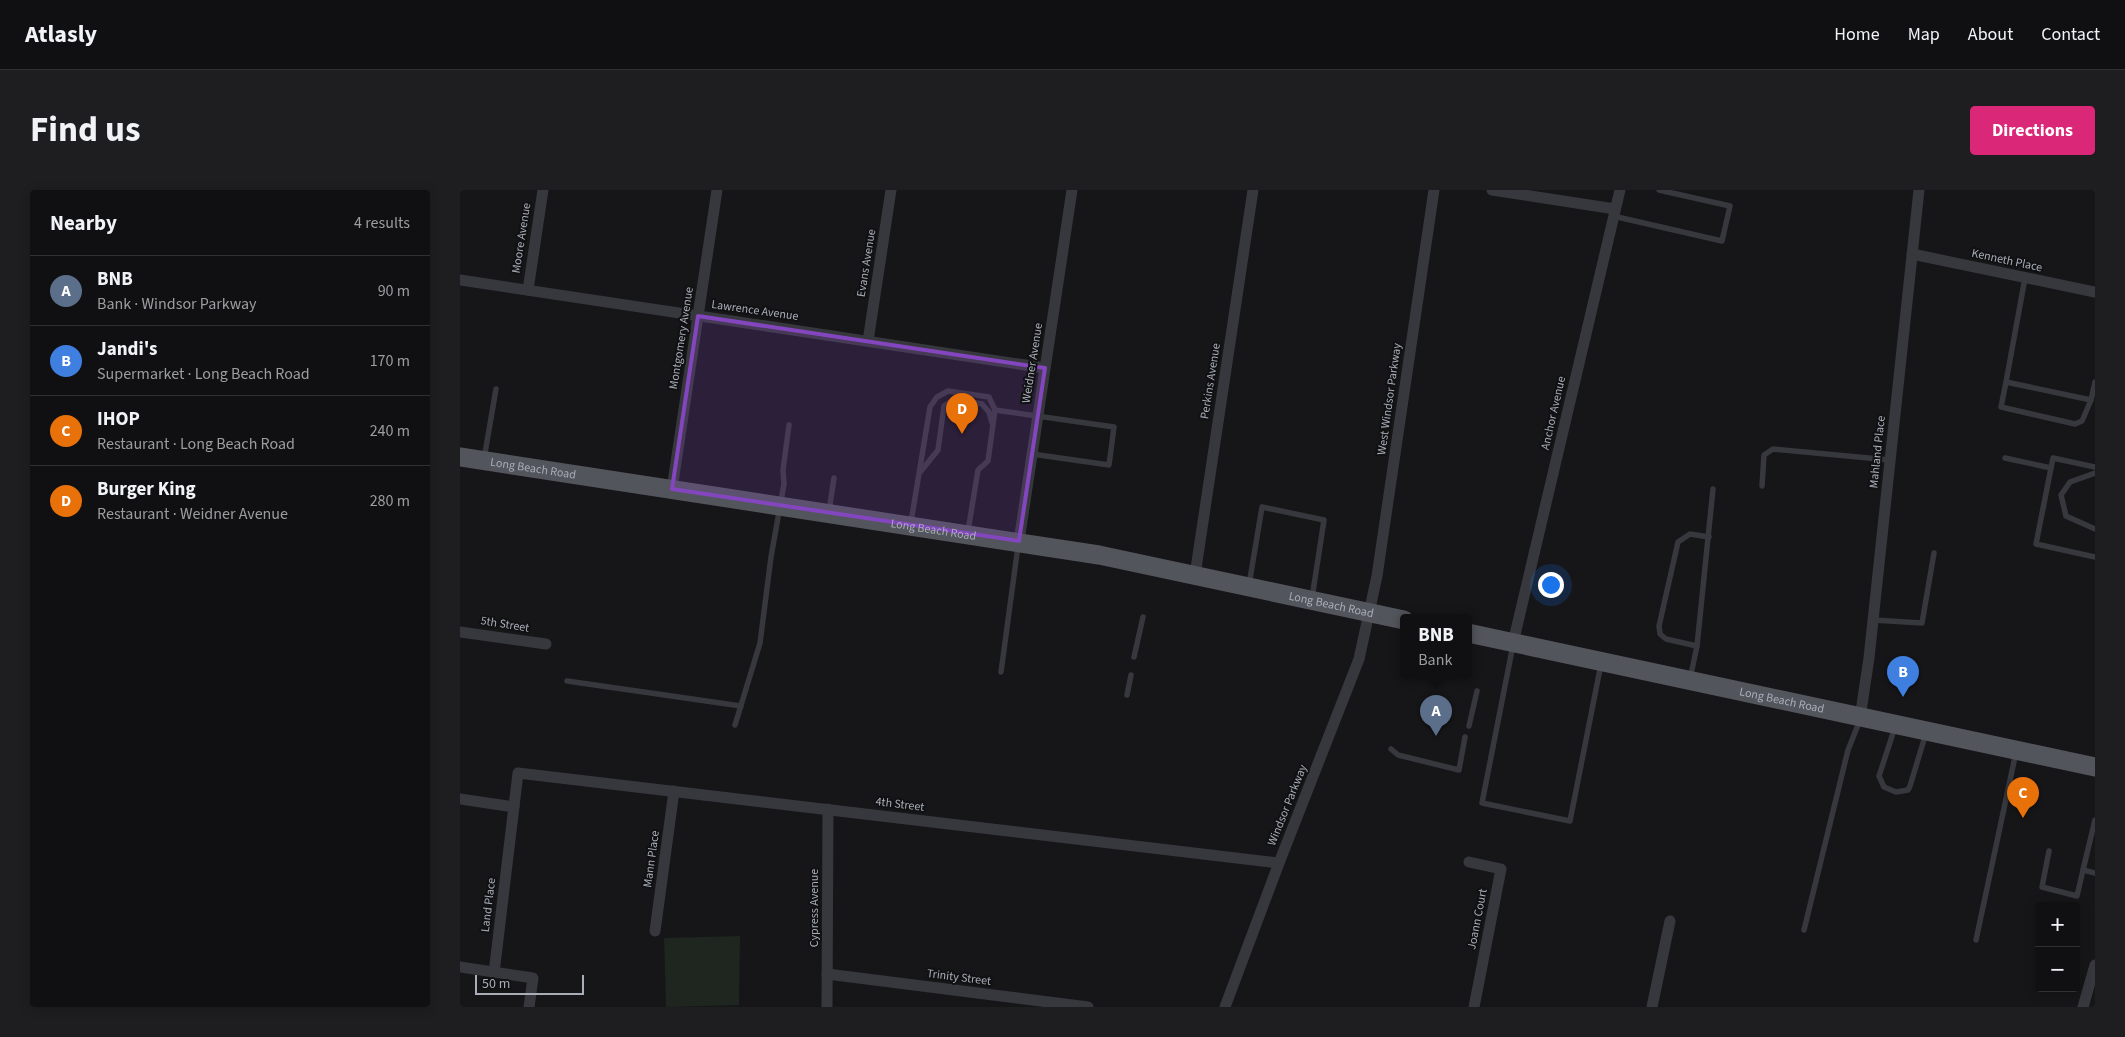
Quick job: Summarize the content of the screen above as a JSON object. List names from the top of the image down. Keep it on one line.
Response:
{"streets":{"main road":["Long Beach Road"],"street":["Moore Avenue","Kenneth Place","Evans Avenue","Lawrence Avenue","Montgomery Avenue","Weidner Avenue","Perkins Avenue","West Windsor Parkway","Anchor Avenue","Mahland Place","5th Street","4th Street","Windsor Parkway","Mann Place","Land Place","Cypress Avenue","Joann Court","Trinity Street"]},"crossings":[["Moore Avenue","Lawrence Avenue"],["Kenneth Place","Mahland Place"],["Evans Avenue","Lawrence Avenue"],["Lawrence Avenue","Montgomery Avenue"],["Lawrence Avenue","Weidner Avenue"],["Montgomery Avenue","Long Beach Road"],["Weidner Avenue","Long Beach Road"],["Perkins Avenue","Long Beach Road"],["West Windsor Parkway","Long Beach Road"],["West Windsor Parkway","Windsor Parkway"],["Anchor Avenue","Long Beach Road"],["Mahland Place","Long Beach Road"],["Long Beach Road","Windsor Parkway"],["4th Street","Windsor Parkway"],["4th Street","Mann Place"],["4th Street","Land Place"],["4th Street","Cypress Avenue"],["Cypress Avenue","Trinity Street"]],"scale_bar":"50 m","page":{"header":"Atlasly","nav":["Home","Map","About","Contact"],"title":"Find us","buttons":"Directions","heading":["Nearby","4 results"],"list":[{"mark":"A","name":"BNB","note":"Bank · Windsor Parkway","value":"90 m"},{"mark":"B","name":"Jandi's","note":"Supermarket · Long Beach Road","value":"170 m"},{"mark":"C","name":"IHOP","note":"Restaurant · Long Beach Road","value":"240 m"},{"mark":"D","name":"Burger King","note":"Restaurant · Weidner Avenue","value":"280 m"}],"pins":["D","B","A","C"],"popup":["BNB","Bank"],"map_buttons":["+","−"],"scale":"50 m"}}
